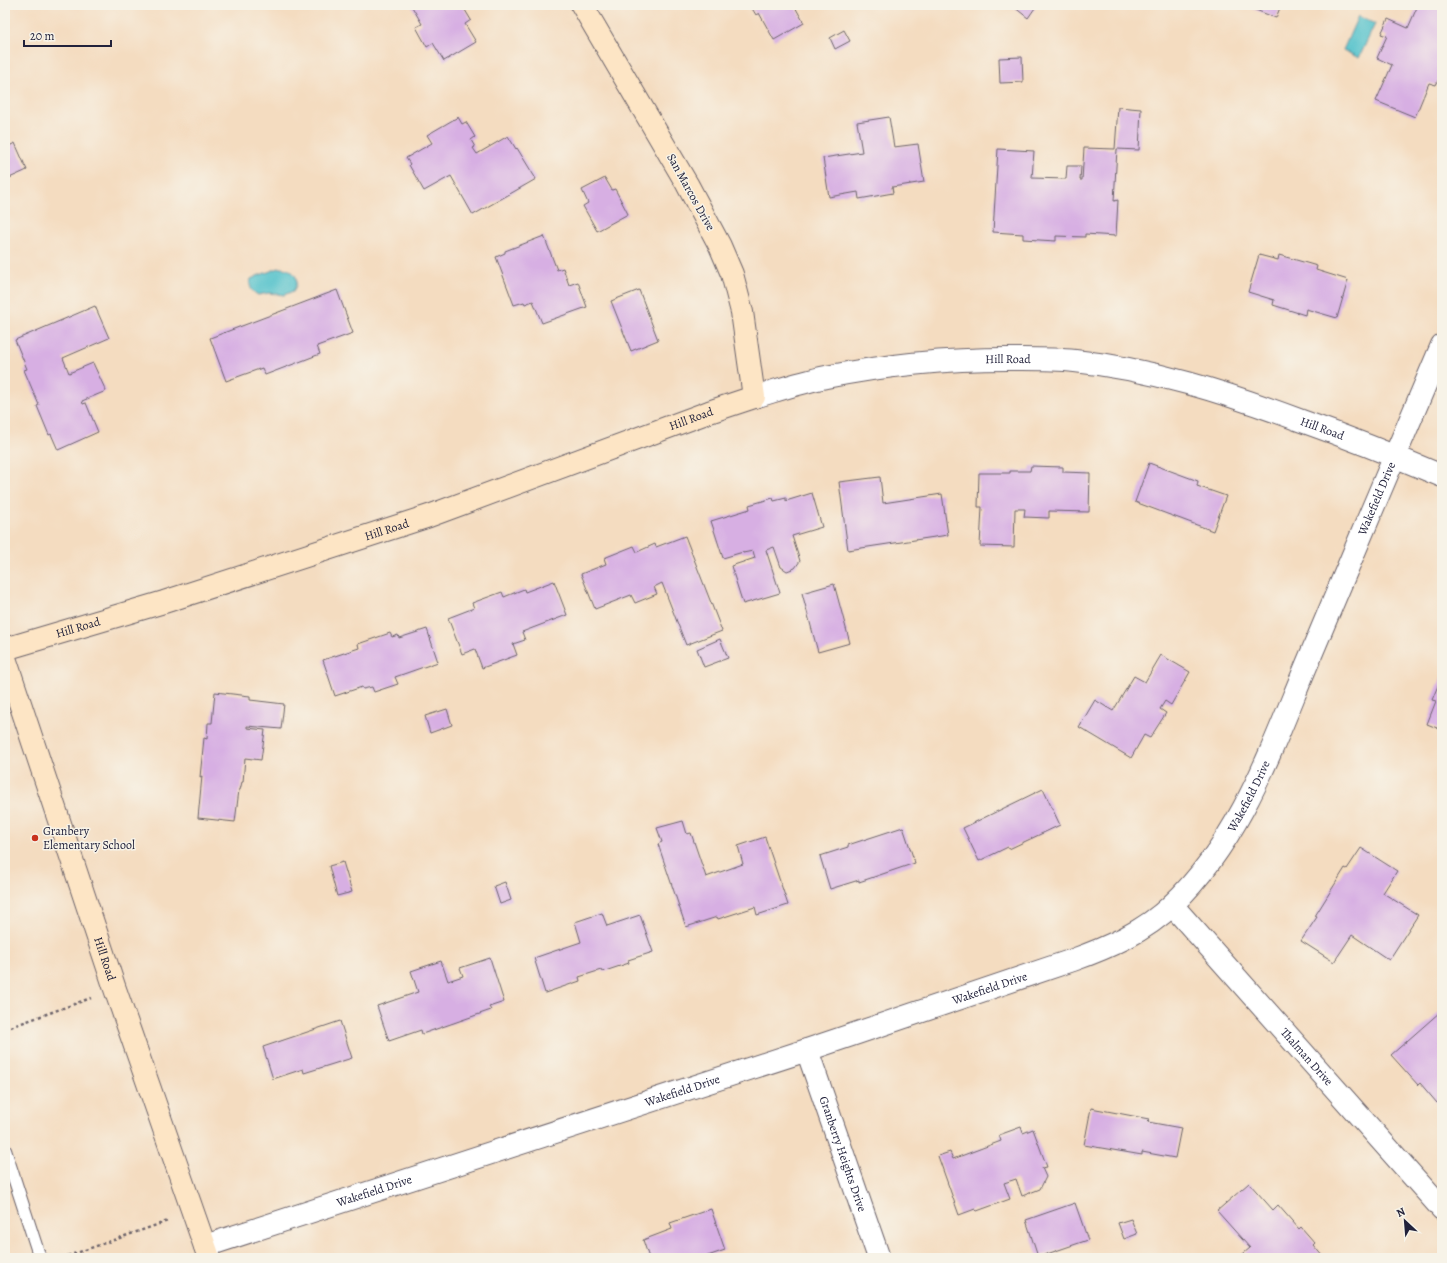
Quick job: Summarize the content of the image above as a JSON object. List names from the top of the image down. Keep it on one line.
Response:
{"streets":{"street":["San Marcos Drive","Hill Road","Wakefield Drive","Thalman Drive","Granberry Heights Drive"]},"crossings":[["San Marcos Drive","Hill Road"],["Hill Road","Wakefield Drive"],["Wakefield Drive","Thalman Drive"],["Wakefield Drive","Granberry Heights Drive"]],"places":["Granbery Elementary School"],"scale_bar":"20 m","north":"top left"}
